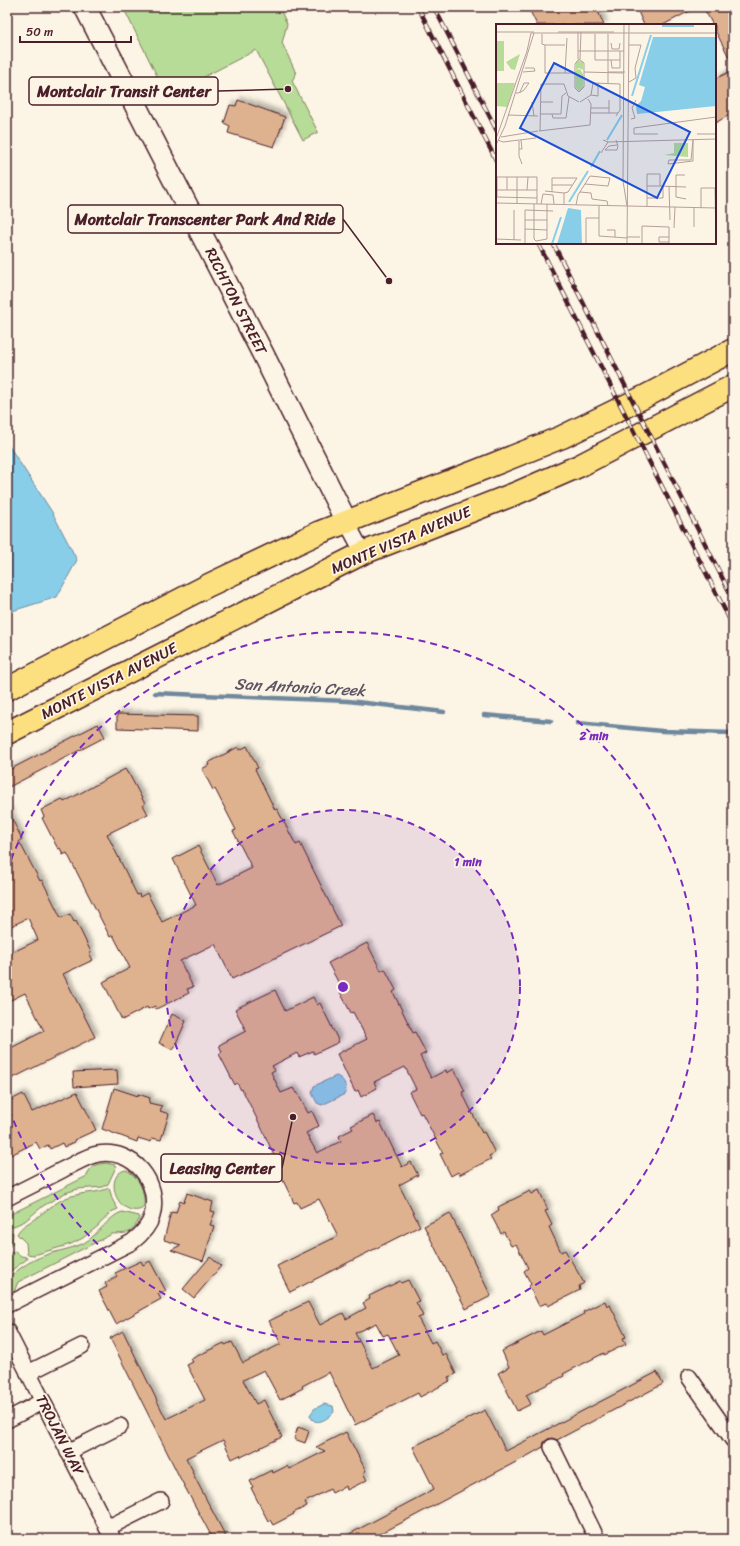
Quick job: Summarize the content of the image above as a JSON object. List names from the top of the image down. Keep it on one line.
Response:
{"streets":{"main road":["MONTE VISTA AVENUE"],"street":["RICHTON STREET","TROJAN WAY"]},"crossings":[["RICHTON STREET","MONTE VISTA AVENUE"]],"water":["San Antonio Creek"],"places":["Montclair Transit Center","Montclair Transcenter Park And Ride","Leasing Center"],"scale_bar":"50 m","rings":["2 min","1 min"]}
